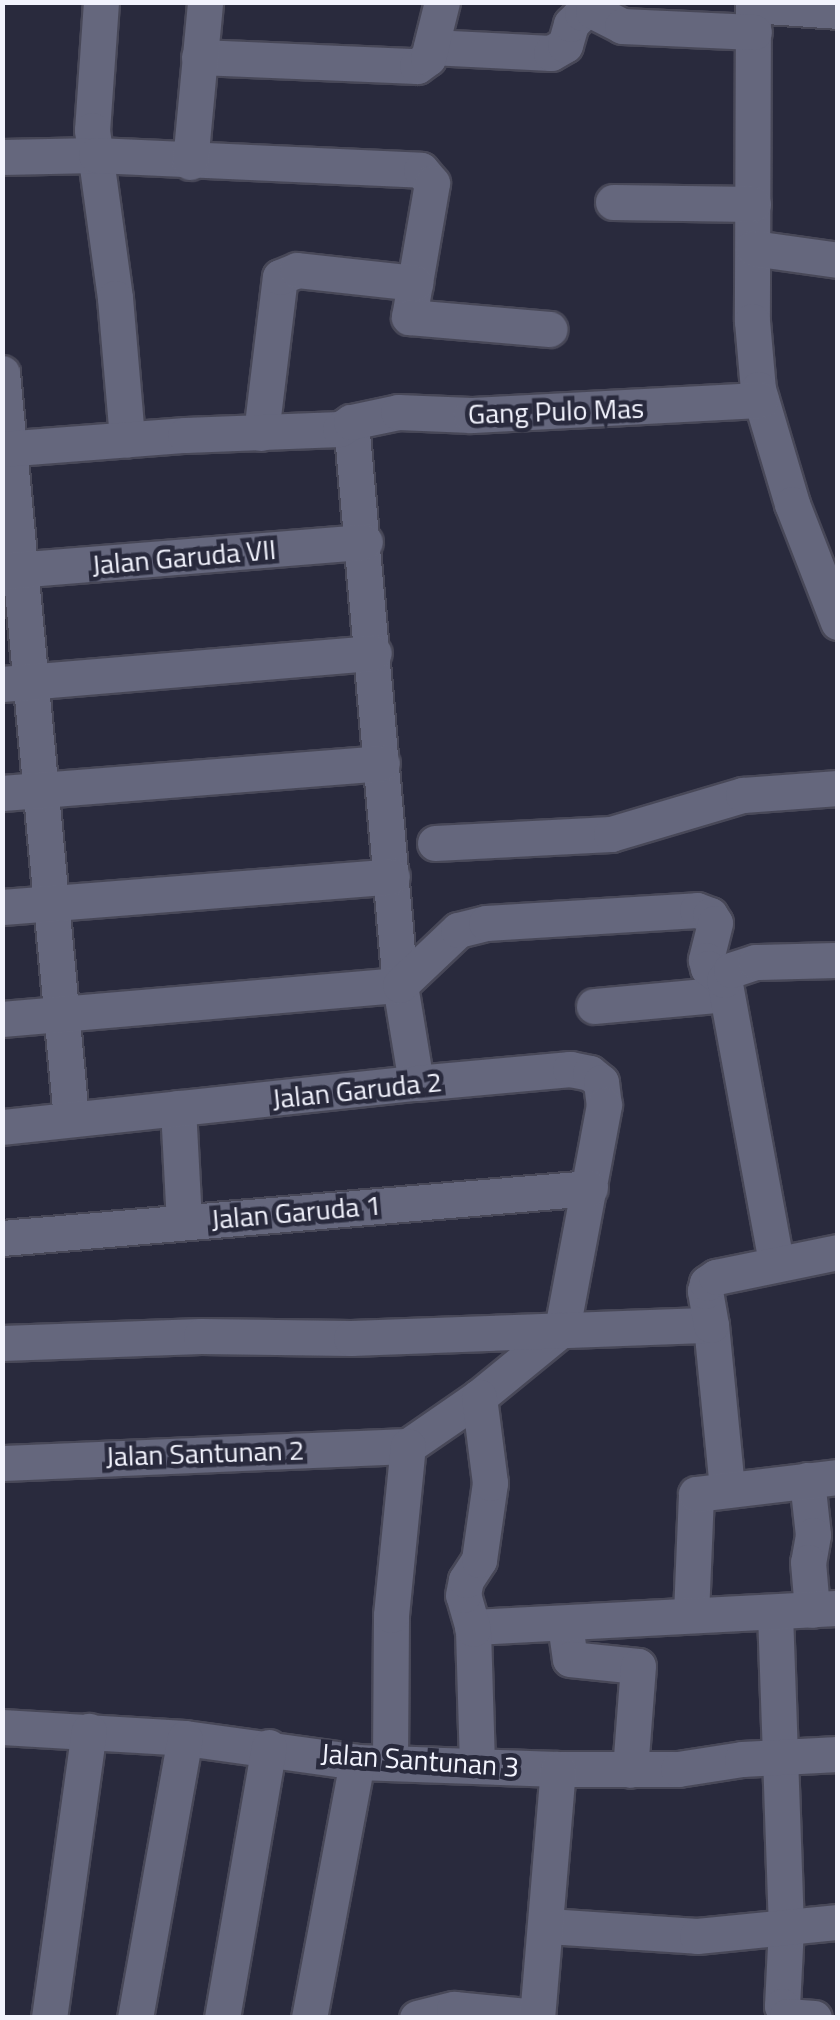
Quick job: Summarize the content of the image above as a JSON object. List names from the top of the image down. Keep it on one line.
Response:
{"streets":{"street":["Gang Pulo Mas","Jalan Garuda VII","Jalan Garuda 2","Jalan Garuda 1","Jalan Santunan 2","Jalan Santunan 3"]},"crossings":[["Jalan Garuda 2","Jalan Garuda 1"]]}
